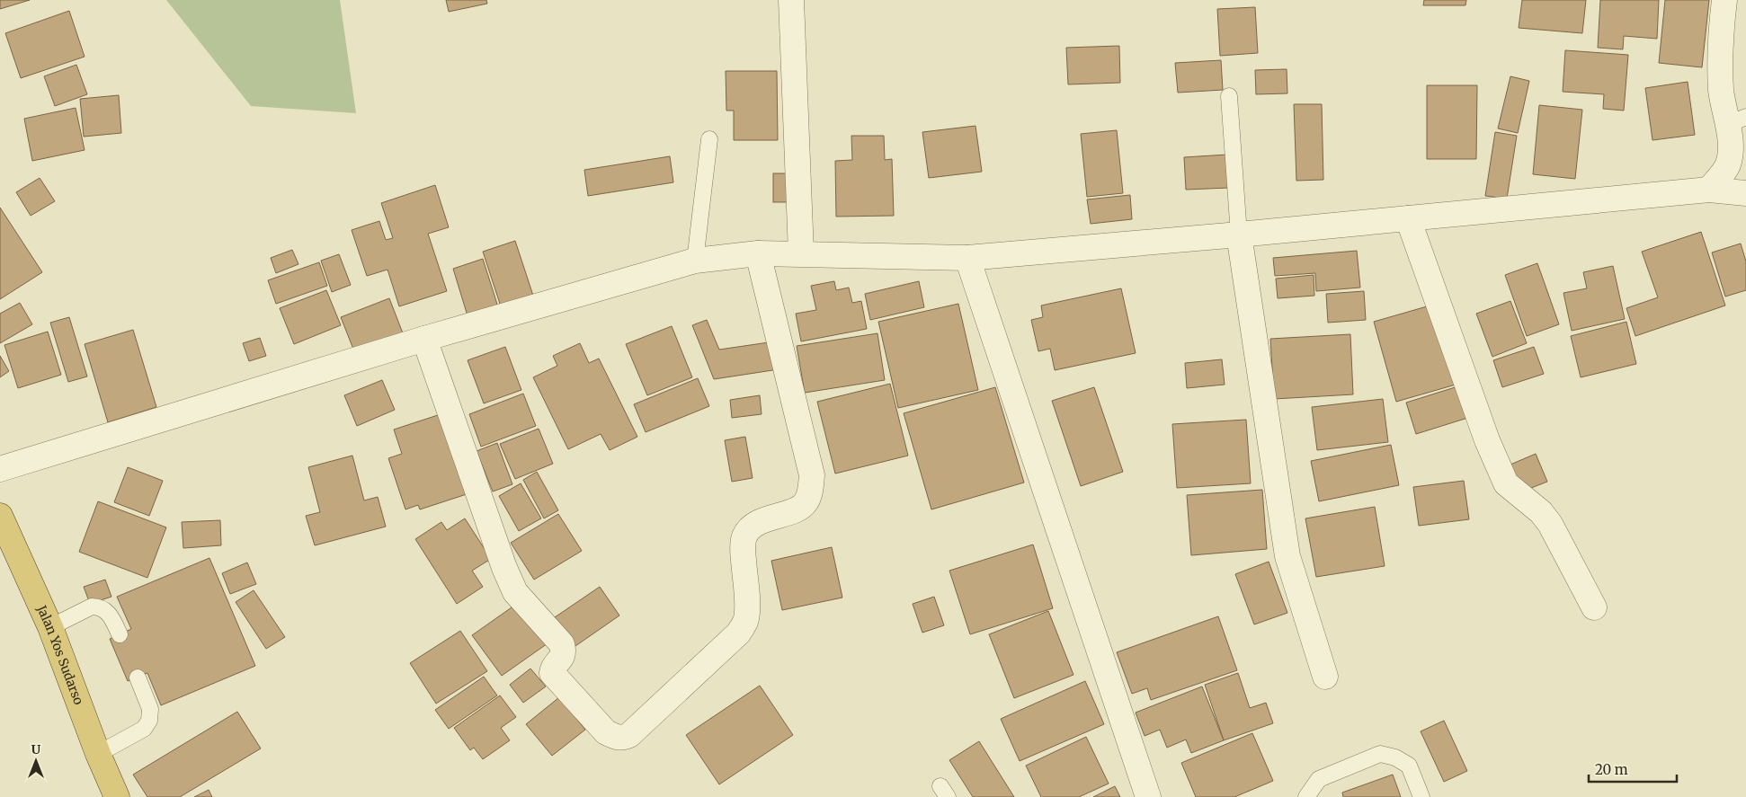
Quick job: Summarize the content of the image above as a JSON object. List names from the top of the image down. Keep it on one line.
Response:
{"streets":{"highway":["Jalan Yos Sudarso"]},"scale_bar":"20 m","north":"top"}
